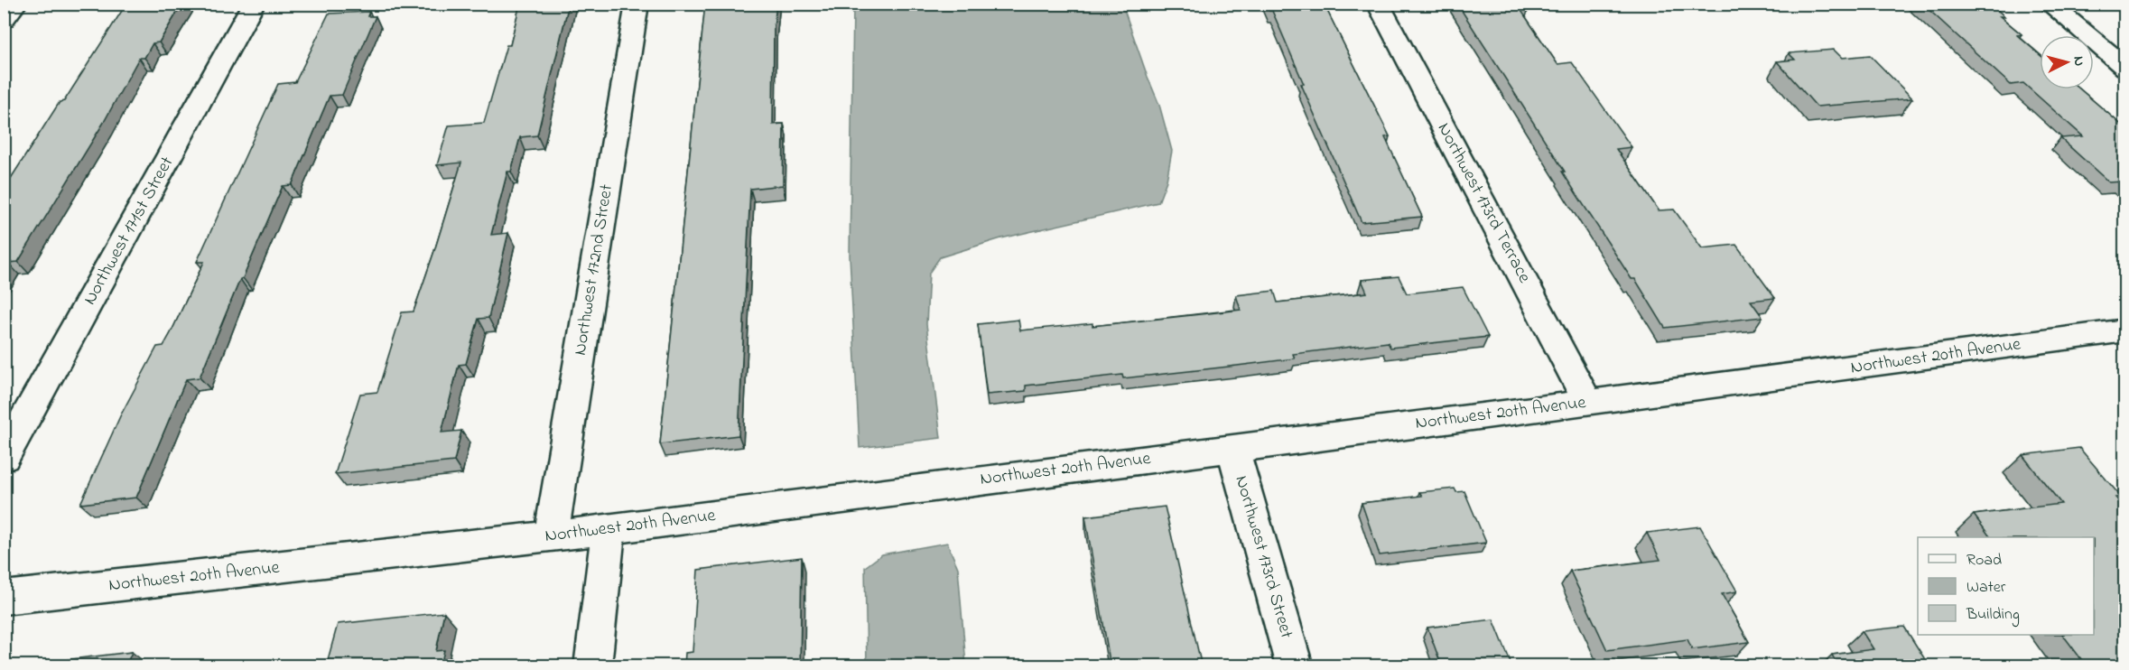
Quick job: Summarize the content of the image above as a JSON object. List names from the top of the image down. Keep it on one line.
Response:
{"streets":{"street":["Northwest 173rd Terrace","Northwest 171st Street","Northwest 172nd Street","Northwest 20th Avenue","Northwest 173rd Street"]},"crossings":[["Northwest 173rd Terrace","Northwest 20th Avenue"],["Northwest 172nd Street","Northwest 20th Avenue"],["Northwest 20th Avenue","Northwest 173rd Street"]],"legend":["Road","Water","Building"],"north":"right"}
